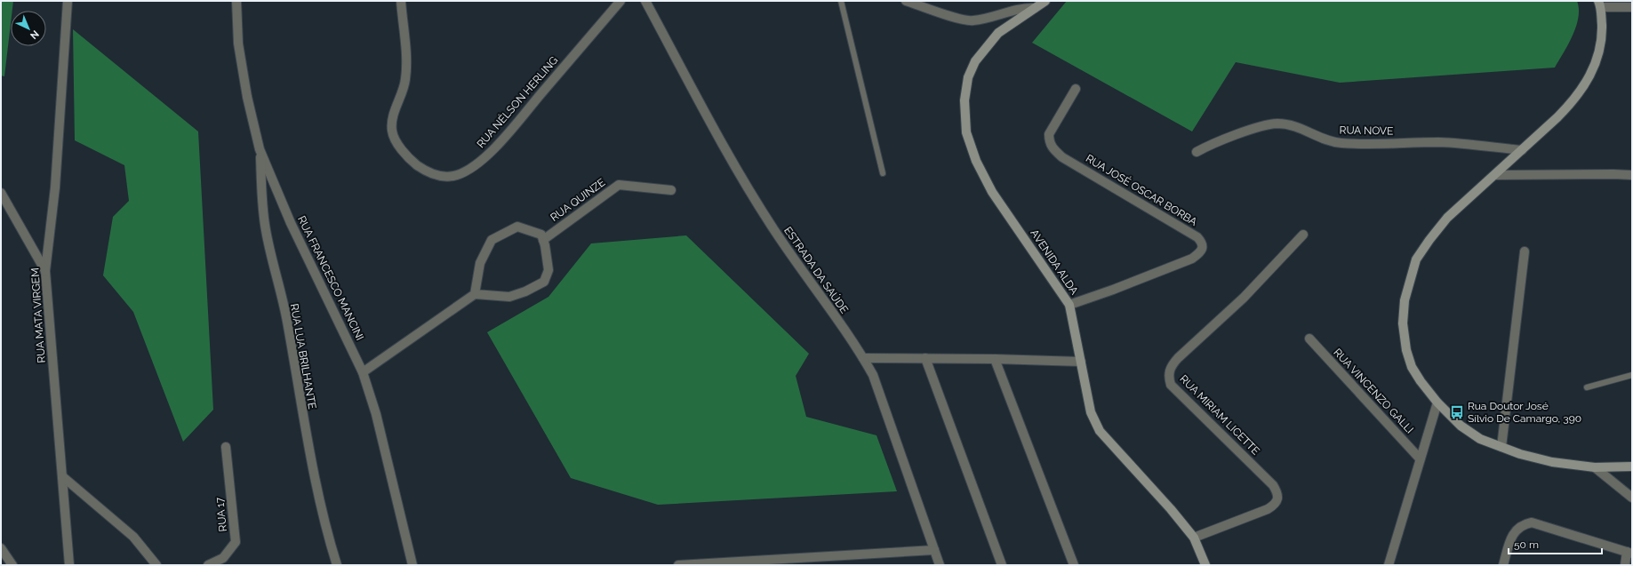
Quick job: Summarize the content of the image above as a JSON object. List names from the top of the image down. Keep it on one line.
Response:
{"streets":{"street":["RUA NÉLSON HERLING","RUA NOVE","RUA JOSÉ OSCAR BORBA","RUA QUINZE","AVENIDA ALDA","ESTRADA DA SAÚDE","RUA FRANCESCO MANCINI","RUA MATA VIRGEM","RUA LUA BRILHANTE","RUA VINCENZO GALLI","RUA MIRIAM LICETTE","RUA 17"]},"crossings":[["RUA JOSÉ OSCAR BORBA","AVENIDA ALDA"],["AVENIDA ALDA","RUA MIRIAM LICETTE"],["RUA FRANCESCO MANCINI","RUA LUA BRILHANTE"]],"places":{"bus stop":["Rua Doutor José Sílvio De Camargo, 390"]},"scale_bar":"50 m","north":"bottom right"}
